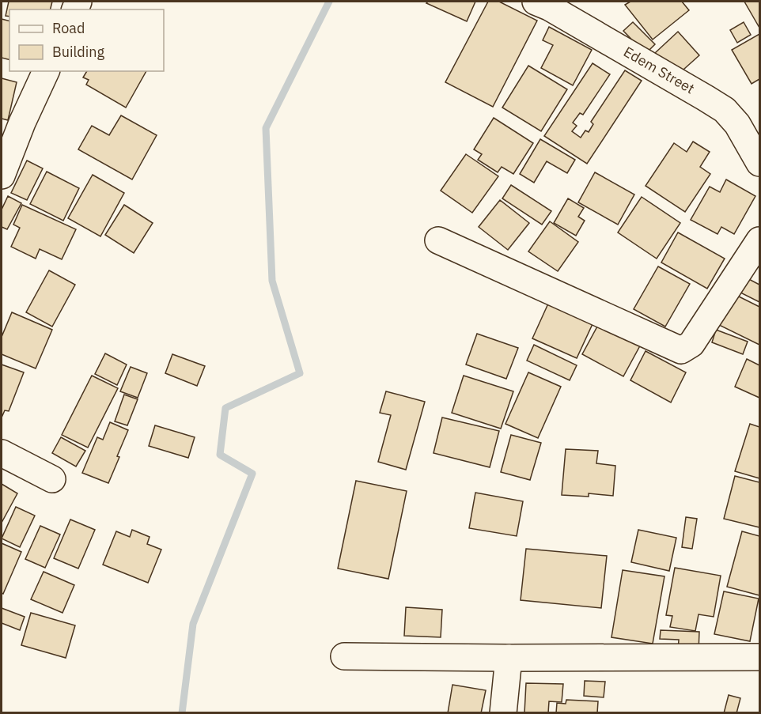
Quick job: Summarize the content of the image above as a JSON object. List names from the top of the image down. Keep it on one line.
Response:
{"streets":{"street":["Edem Street"]},"legend":["Road","Building"]}
